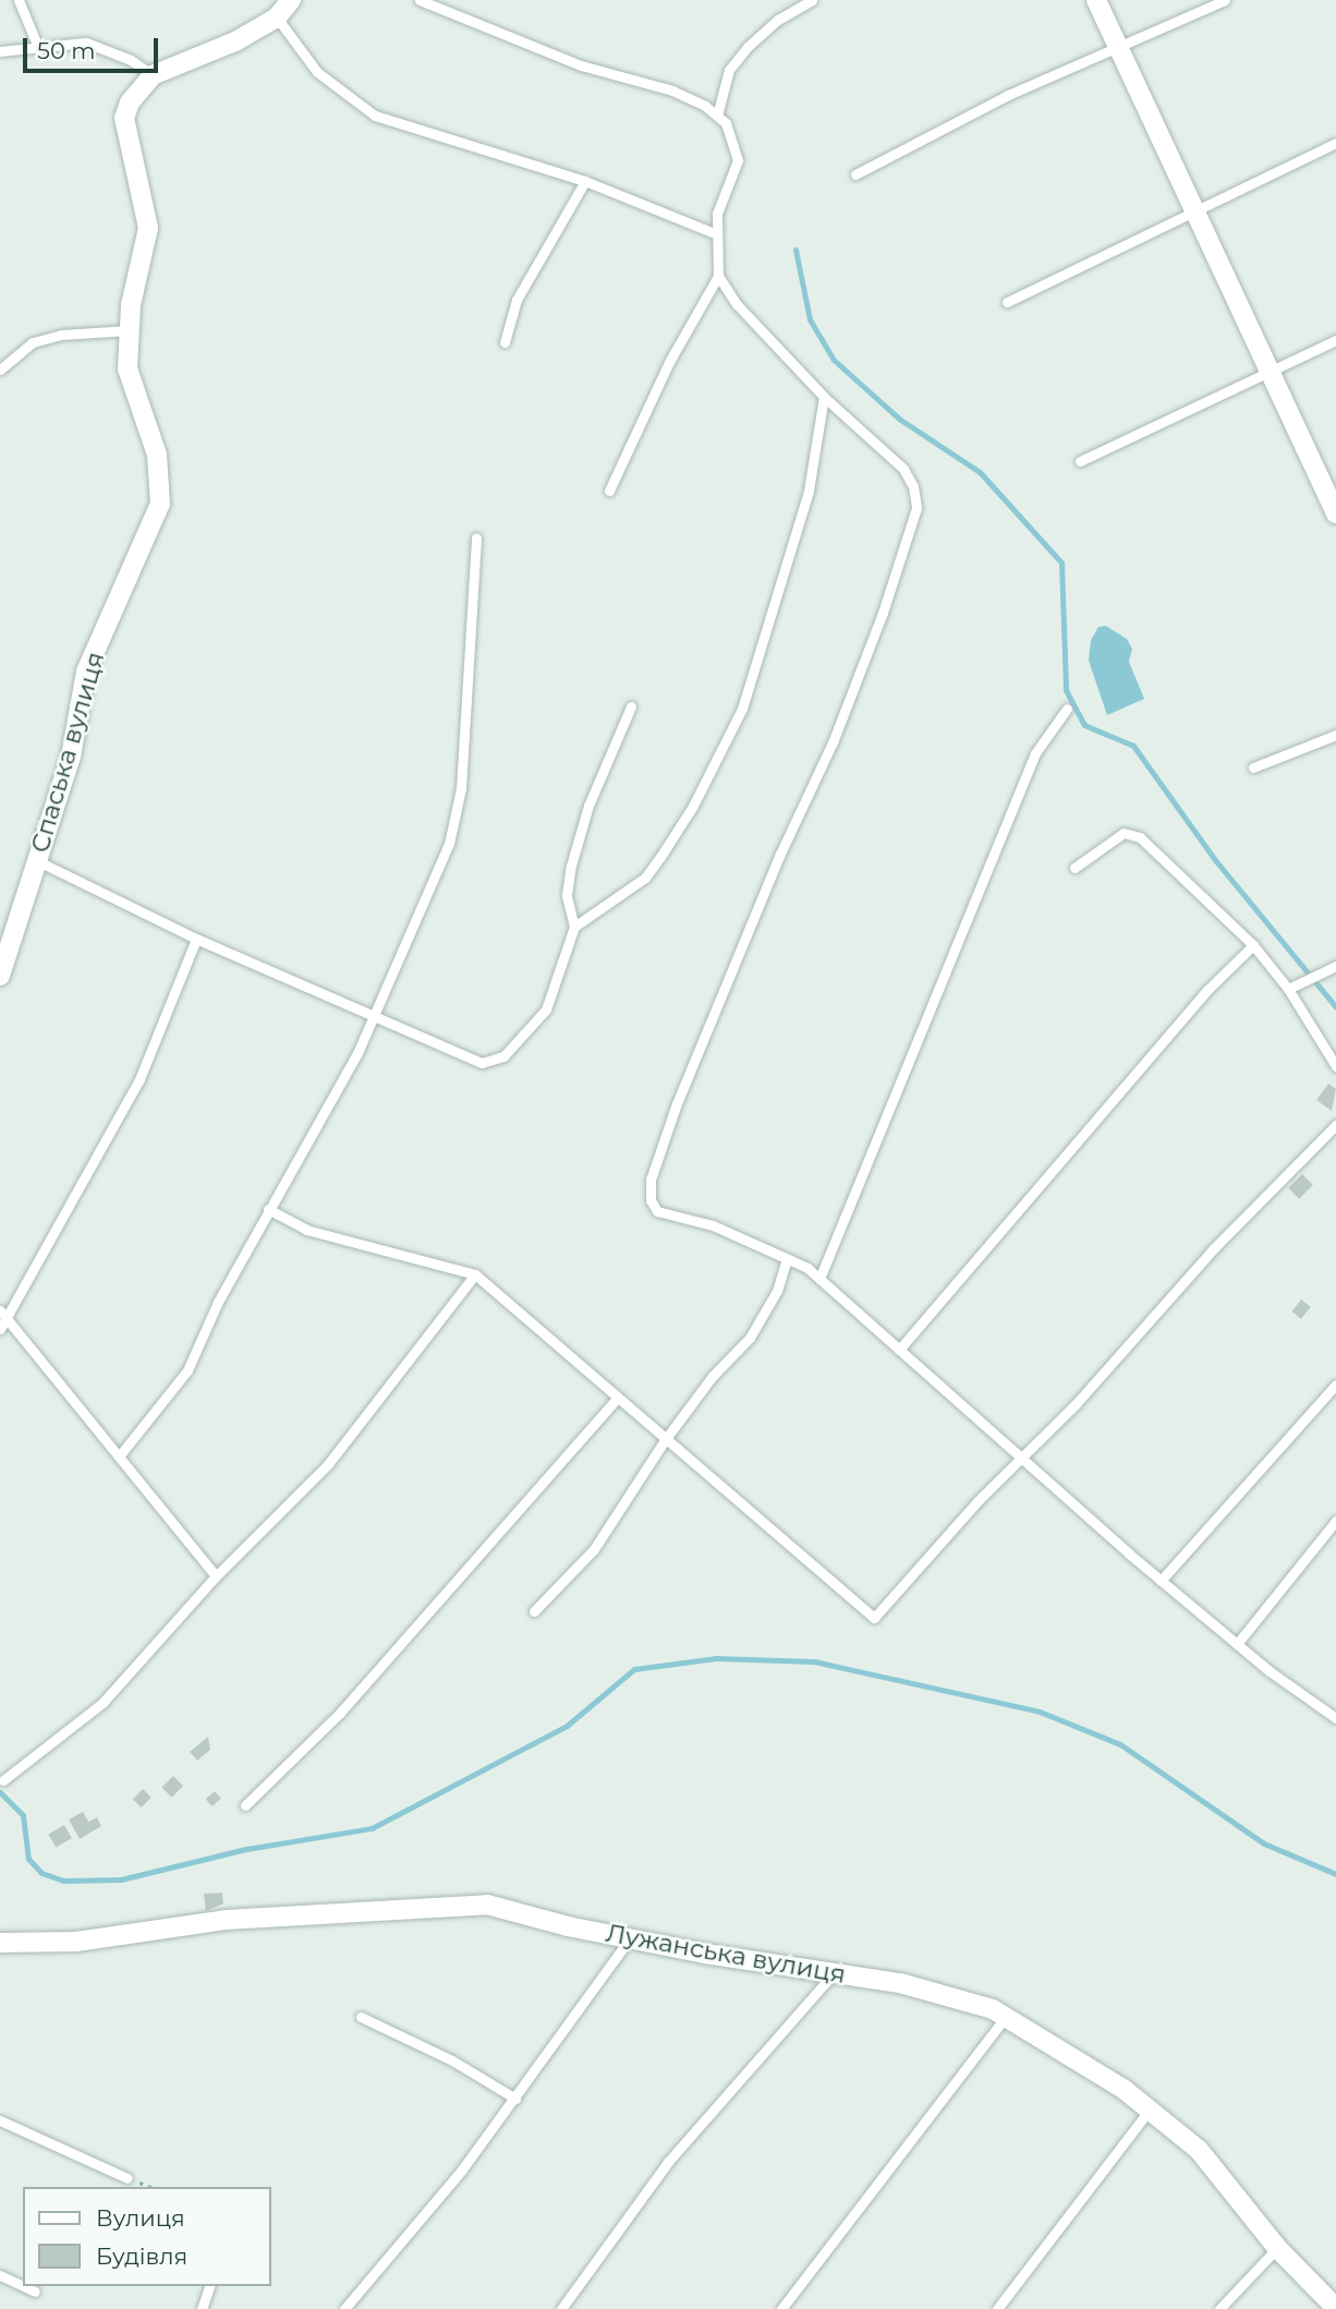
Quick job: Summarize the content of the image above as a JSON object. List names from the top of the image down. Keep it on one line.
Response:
{"streets":{"street":["Спаська вулиця","Лужанська вулиця"]},"legend":["Вулиця","Будівля"],"scale_bar":"50 m"}
